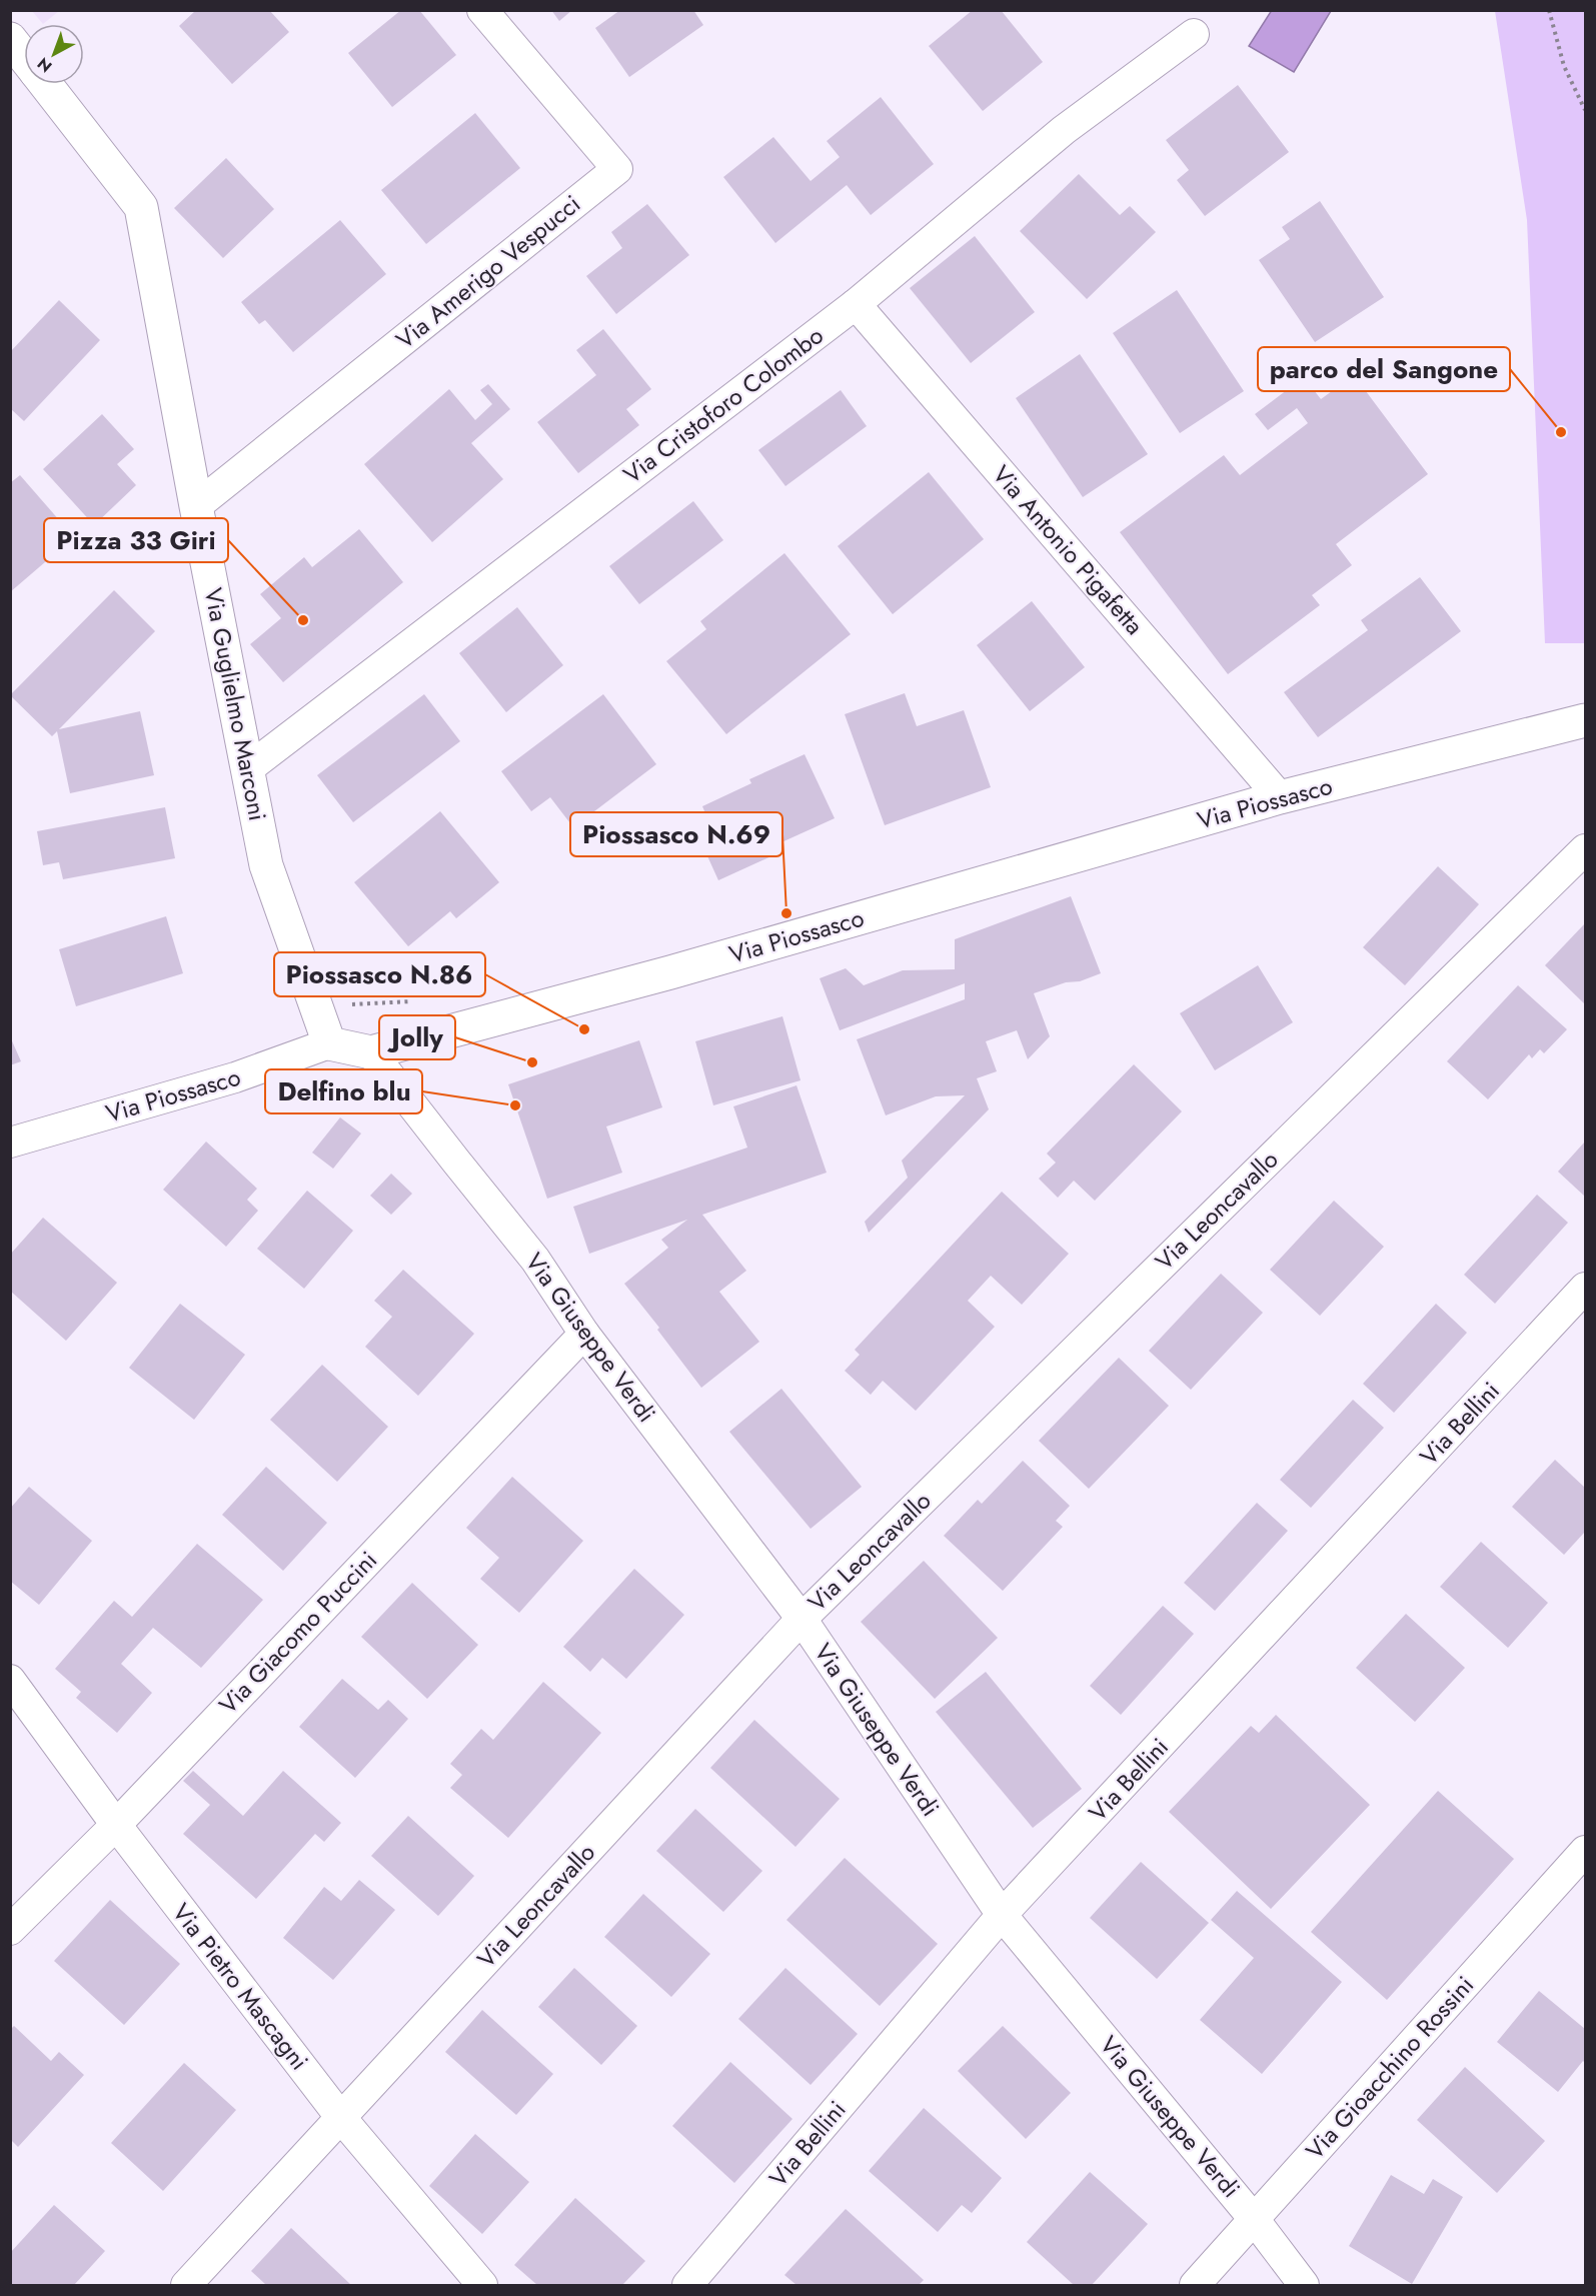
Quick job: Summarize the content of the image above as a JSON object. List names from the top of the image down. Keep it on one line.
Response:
{"streets":{"street":["Via Amerigo Vespucci","Via Cristoforo Colombo","Via Antonio Pigafetta","Via Guglielmo Marconi","Via Piossasco","Via Leoncavallo","Via Giuseppe Verdi","Via Bellini","Via Giacomo Puccini","Via Pietro Mascagni","Via Gioacchino Rossini"]},"crossings":[["Via Amerigo Vespucci","Via Guglielmo Marconi"],["Via Cristoforo Colombo","Via Antonio Pigafetta"],["Via Cristoforo Colombo","Via Guglielmo Marconi"],["Via Antonio Pigafetta","Via Piossasco"],["Via Guglielmo Marconi","Via Piossasco"],["Via Piossasco","Via Giuseppe Verdi"],["Via Leoncavallo","Via Giuseppe Verdi"],["Via Leoncavallo","Via Pietro Mascagni"],["Via Giuseppe Verdi","Via Bellini"],["Via Giuseppe Verdi","Via Giacomo Puccini"],["Via Giuseppe Verdi","Via Gioacchino Rossini"],["Via Giacomo Puccini","Via Pietro Mascagni"]],"places":["parco del Sangone","Pizza 33 Giri","Piossasco N.69","Piossasco N.86","Jolly","Delfino blu"],"north":"bottom left"}
